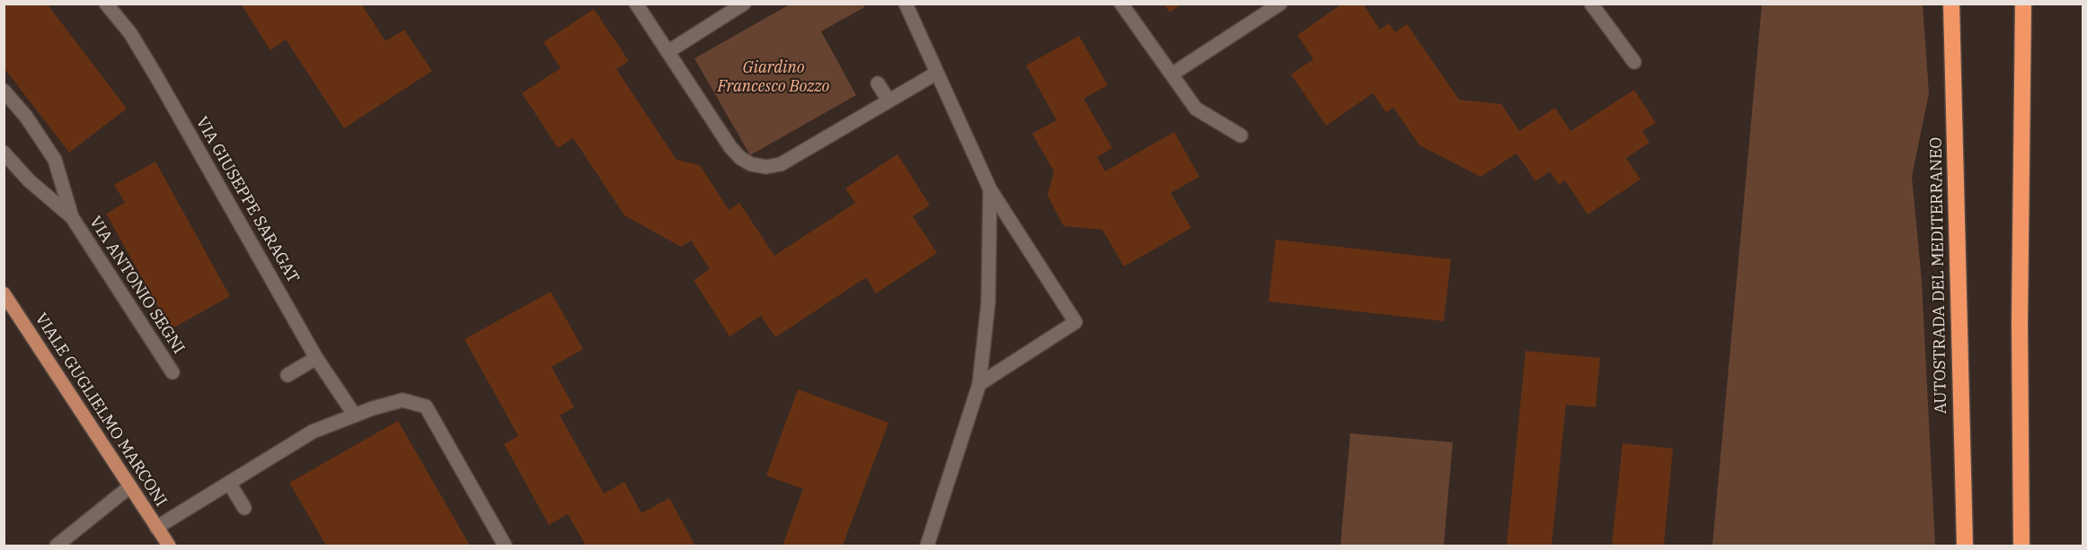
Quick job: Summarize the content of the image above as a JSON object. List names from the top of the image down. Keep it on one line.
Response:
{"streets":{"highway":["AUTOSTRADA DEL MEDITERRANEO"],"main road":["VIALE GUGLIELMO MARCONI"],"street":["VIA GIUSEPPE SARAGAT","VIA ANTONIO SEGNI"]},"parks":["Giardino Francesco Bozzo"]}
